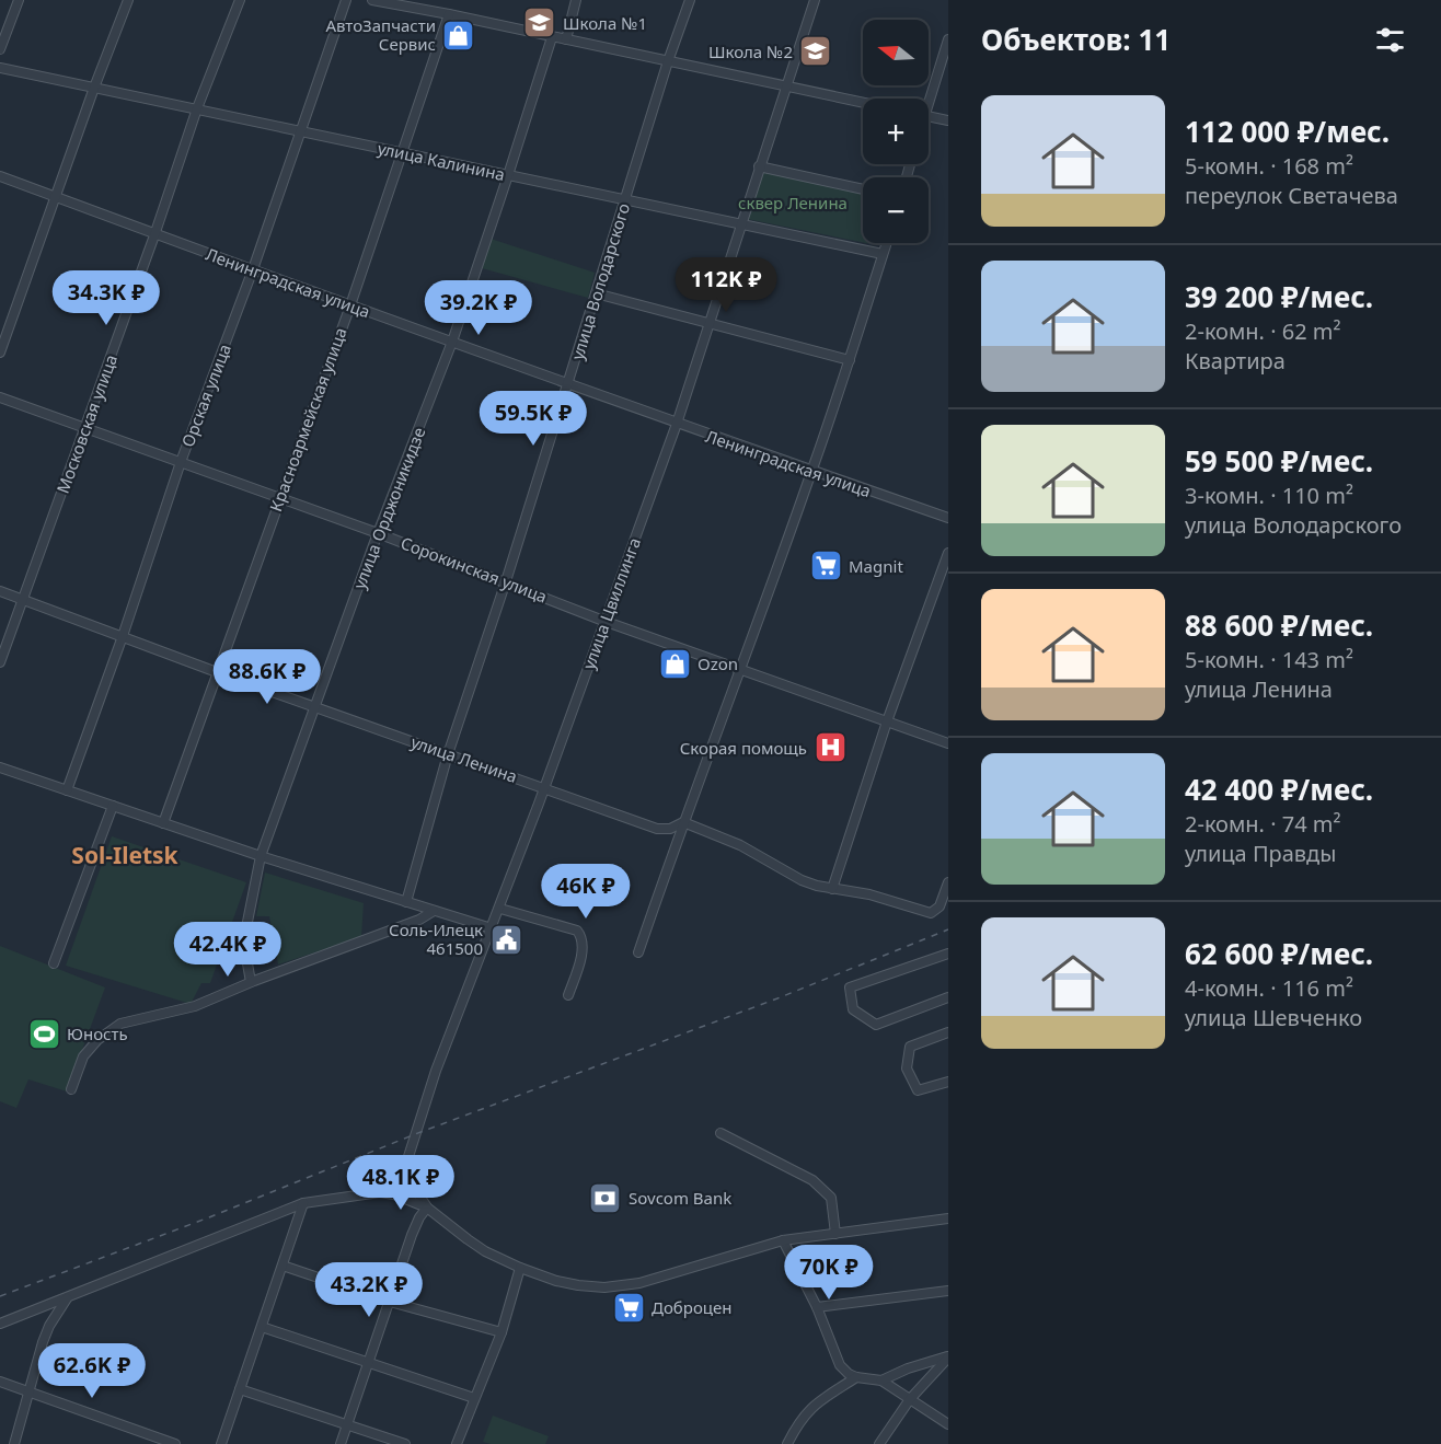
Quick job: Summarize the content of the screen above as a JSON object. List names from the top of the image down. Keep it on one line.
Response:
{"streets":{"street":["улица Калинина","улица Володарского","Ленинградская улица","Орская улица","Красноармейская улица","Московская улица","улица Орджоникидзе","Сорокинская улица","улица Цвиллинга","улица Ленина"]},"crossings":[["улица Калинина","улица Володарского"],["улица Калинина","Орская улица"],["улица Калинина","Красноармейская улица"],["улица Калинина","Московская улица"],["улица Калинина","улица Орджоникидзе"],["улица Калинина","улица Цвиллинга"],["улица Володарского","Ленинградская улица"],["улица Володарского","Сорокинская улица"],["улица Володарского","улица Ленина"],["Ленинградская улица","Орская улица"],["Ленинградская улица","Красноармейская улица"],["Ленинградская улица","Московская улица"],["Ленинградская улица","улица Орджоникидзе"],["Ленинградская улица","улица Цвиллинга"],["Орская улица","Сорокинская улица"],["Орская улица","улица Ленина"],["Красноармейская улица","Сорокинская улица"],["Красноармейская улица","улица Ленина"],["Московская улица","Сорокинская улица"],["Московская улица","улица Ленина"],["улица Орджоникидзе","Сорокинская улица"],["улица Орджоникидзе","улица Ленина"],["Сорокинская улица","улица Цвиллинга"],["улица Цвиллинга","улица Ленина"]],"districts":["Sol-Iletsk"],"parks":["сквер Ленина"],"places":{"school or university":["Школа №1","Школа №2"],"shop":["АвтоЗапчасти Сервис","Ozon"],"supermarket":["Magnit","Доброцен"],"hospital":["Скорая помощь"],"public building":["Соль-Илецк 461500"],"sports":["Юность"],"bank":["Sovcom Bank"]},"north":"left","page":{"heading":"Объектов: 11","map_buttons":["+","−"],"list":[{"name":"112 000 ₽/мес.","note":"5-комн. · 168 m² · переулок Светачева"},{"name":"39 200 ₽/мес.","note":"2-комн. · 62 m² · Квартира"},{"name":"59 500 ₽/мес.","note":"3-комн. · 110 m² · улица Володарского"},{"name":"88 600 ₽/мес.","note":"5-комн. · 143 m² · улица Ленина"},{"name":"42 400 ₽/мес.","note":"2-комн. · 74 m² · улица Правды"},{"name":"62 600 ₽/мес.","note":"4-комн. · 116 m² · улица Шевченко"}],"price":["112K ₽","34.3K ₽","39.2K ₽","59.5K ₽","88.6K ₽","46K ₽","42.4K ₽","48.1K ₽","70K ₽","43.2K ₽","62.6K ₽"]}}
